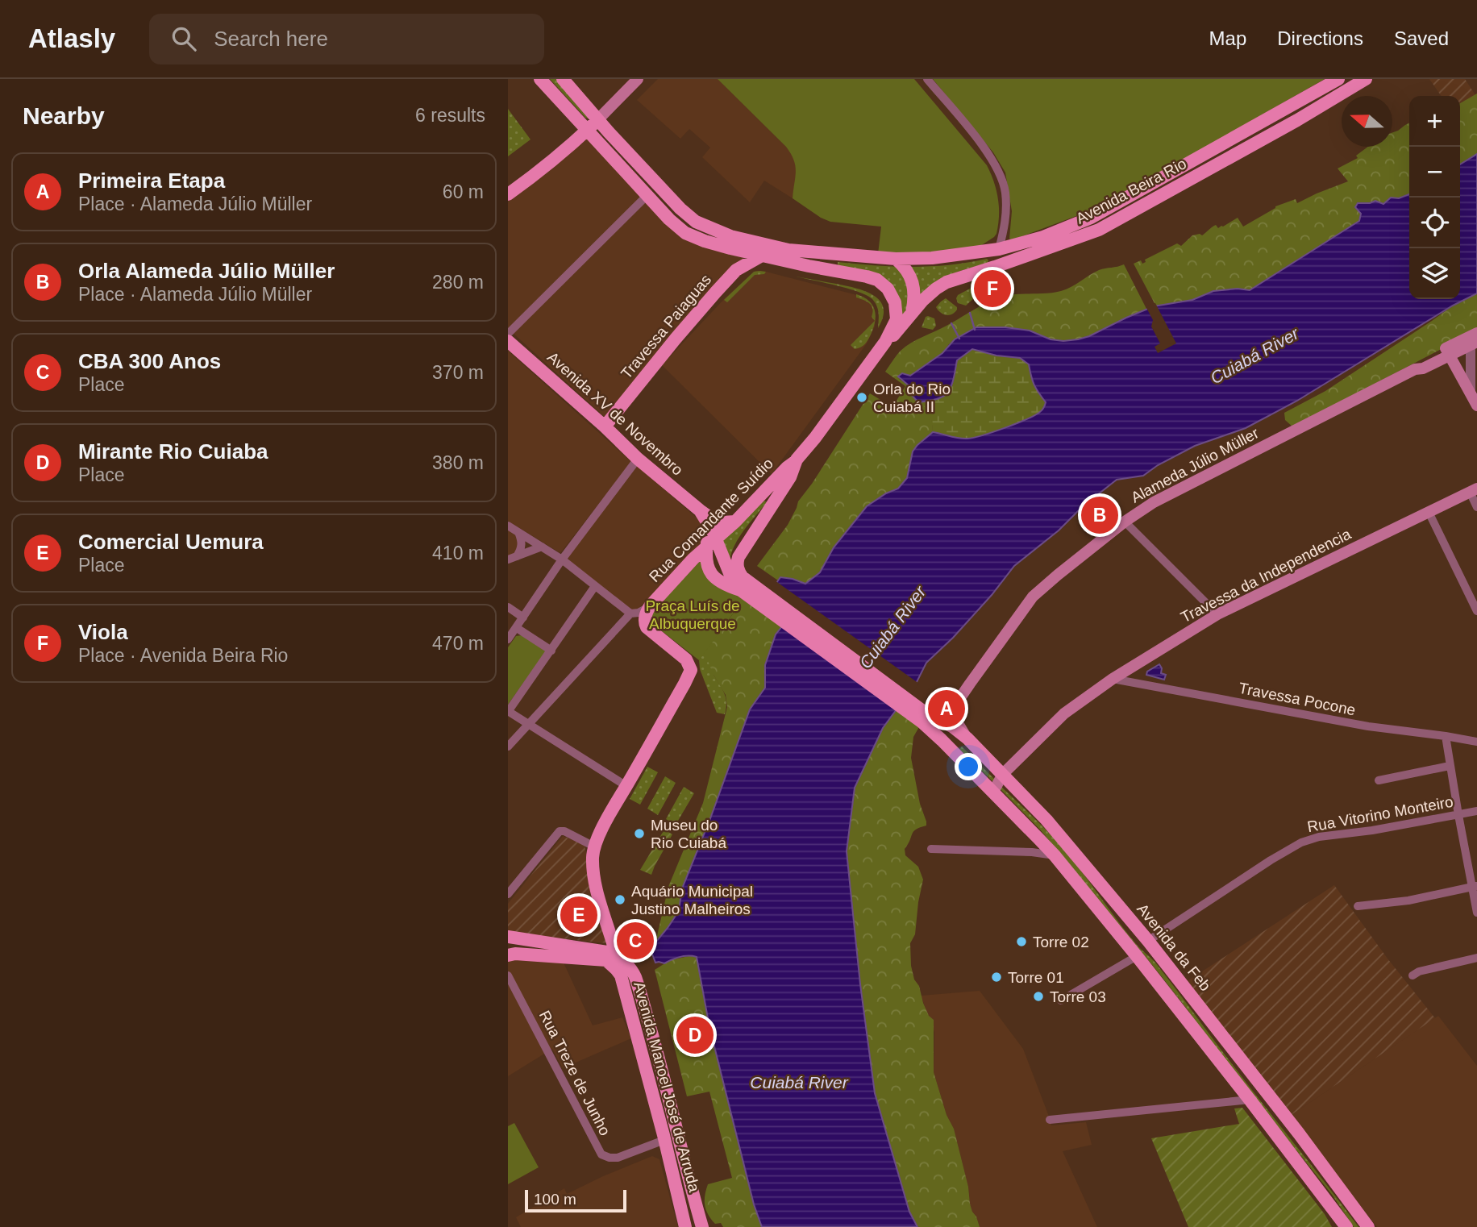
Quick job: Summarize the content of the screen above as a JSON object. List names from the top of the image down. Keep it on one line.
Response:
{"streets":{"main road":["Avenida Beira Rio","Travessa Paiaguas","Avenida XV de Novembro","Alameda Júlio Müller","Rua Comandante Suídio","Travessa da Independencia","Avenida da Feb","Avenida Manoel José de Arruda"],"street":["Travessa Pocone","Rua Vitorino Monteiro","Rua Treze de Junho"]},"crossings":[["Avenida Beira Rio","Rua Comandante Suídio"],["Travessa Paiaguas","Avenida XV de Novembro"],["Alameda Júlio Müller","Avenida da Feb"],["Rua Comandante Suídio","Avenida da Feb"],["Rua Comandante Suídio","Avenida Manoel José de Arruda"],["Travessa da Independencia","Travessa Pocone"],["Travessa da Independencia","Avenida da Feb"],["Rua Vitorino Monteiro","Avenida da Feb"],["Rua Treze de Junho","Avenida Manoel José de Arruda"]],"water":["Cuiabá River"],"parks":["Praça Luís de Albuquerque"],"places":["Orla do Rio Cuiabá II","Museu do Rio Cuiabá","Aquário Municipal Justino Malheiros","Torre 02","Torre 01","Torre 03"],"scale_bar":"100 m","north":"left","page":{"header":"Atlasly","search":"Search here","nav":["Map","Directions","Saved"],"heading":["Nearby","6 results"],"map_buttons":["+","−"],"list":[{"mark":"A","name":"Primeira Etapa","note":"Place · Alameda Júlio Müller","value":"60 m"},{"mark":"B","name":"Orla Alameda Júlio Müller","note":"Place · Alameda Júlio Müller","value":"280 m"},{"mark":"C","name":"CBA 300 Anos","note":"Place","value":"370 m"},{"mark":"D","name":"Mirante Rio Cuiaba","note":"Place","value":"380 m"},{"mark":"E","name":"Comercial Uemura","note":"Place","value":"410 m"},{"mark":"F","name":"Viola","note":"Place · Avenida Beira Rio","value":"470 m"}],"pins":["F","B","A","E","C","D"],"scale":"100 m"}}
